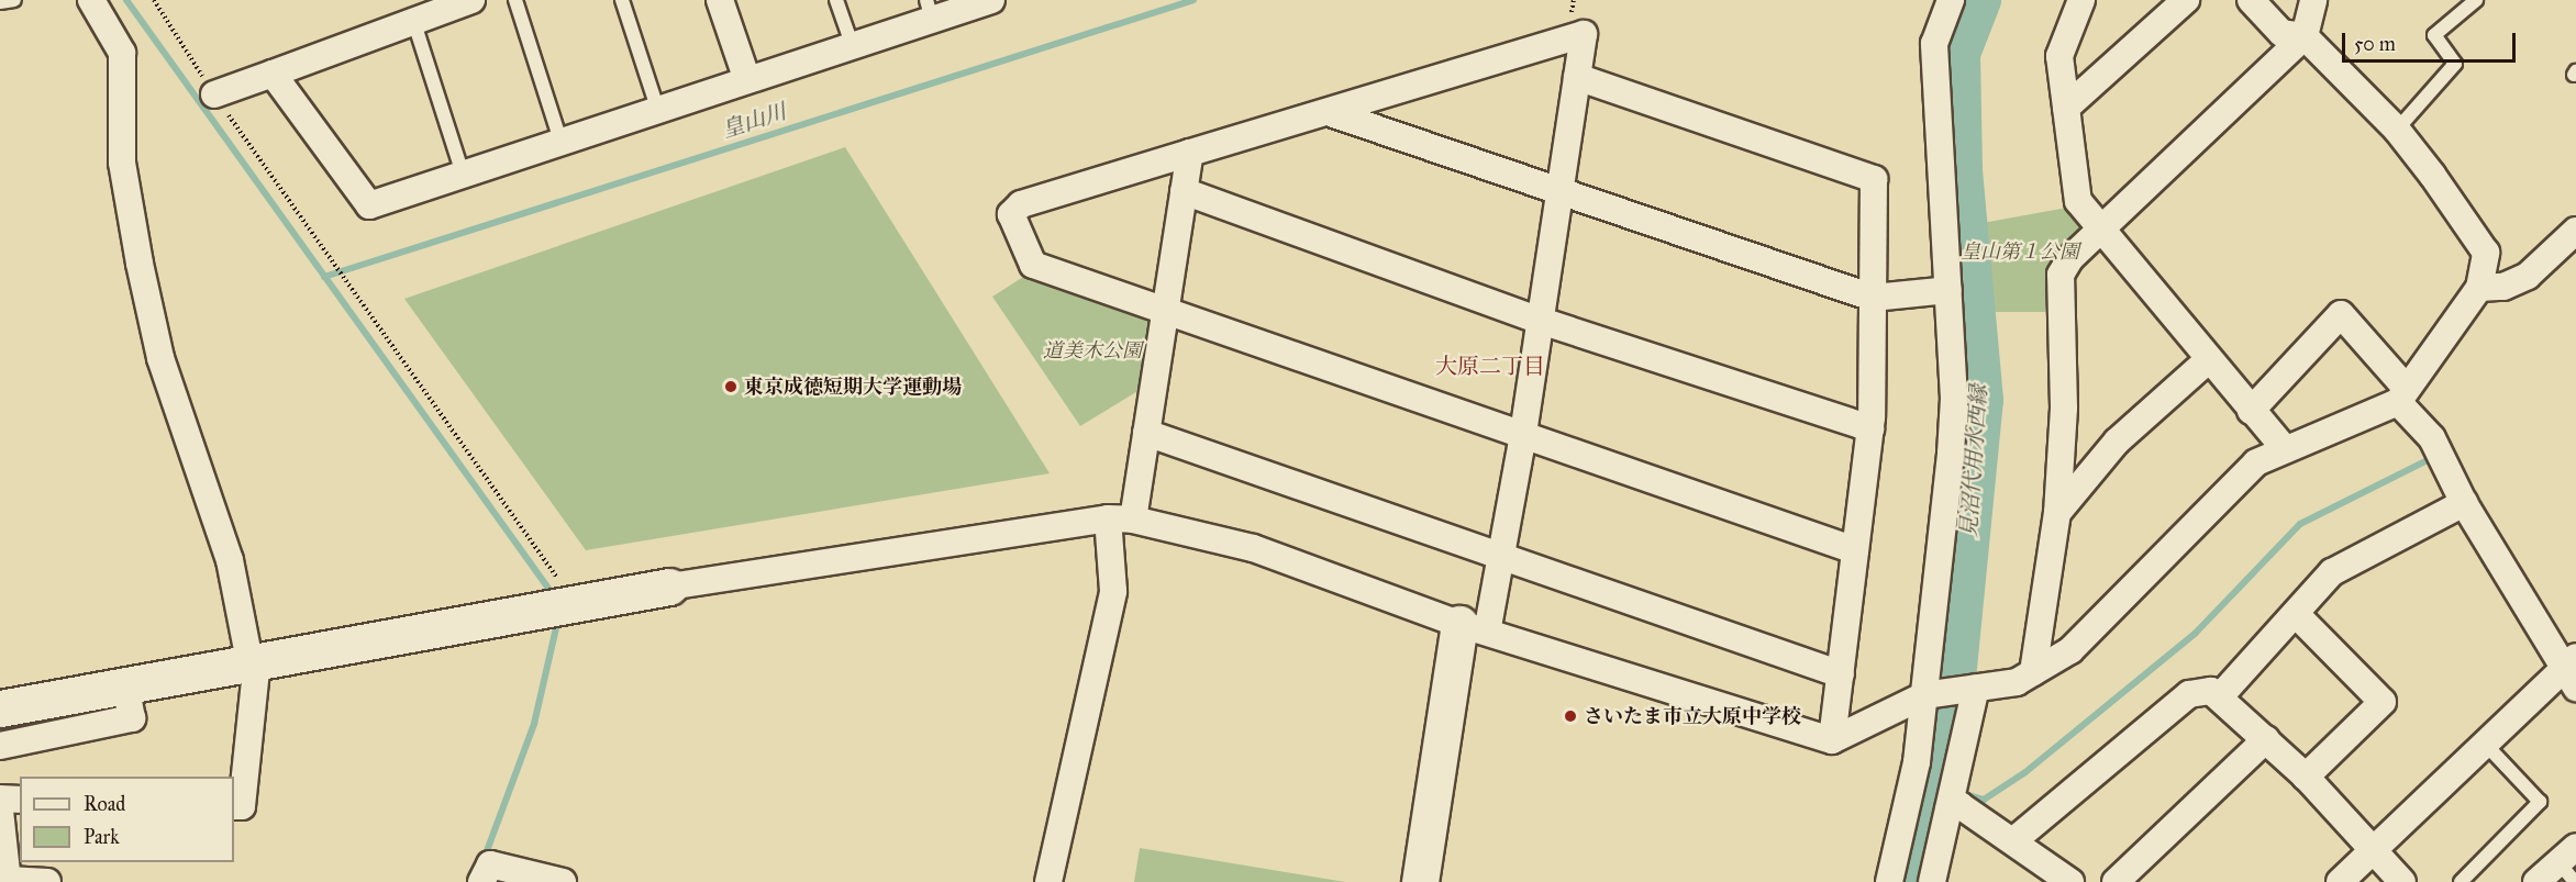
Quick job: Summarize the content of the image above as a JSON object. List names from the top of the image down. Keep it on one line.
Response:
{"districts":["大原二丁目"],"water":["皇山川","見沼代用水西縁"],"parks":["皇山第１公園","道美木公園"],"places":["東京成徳短期大学運動場","さいたま市立大原中学校"],"legend":["Road","Park"],"scale_bar":"50 m"}
